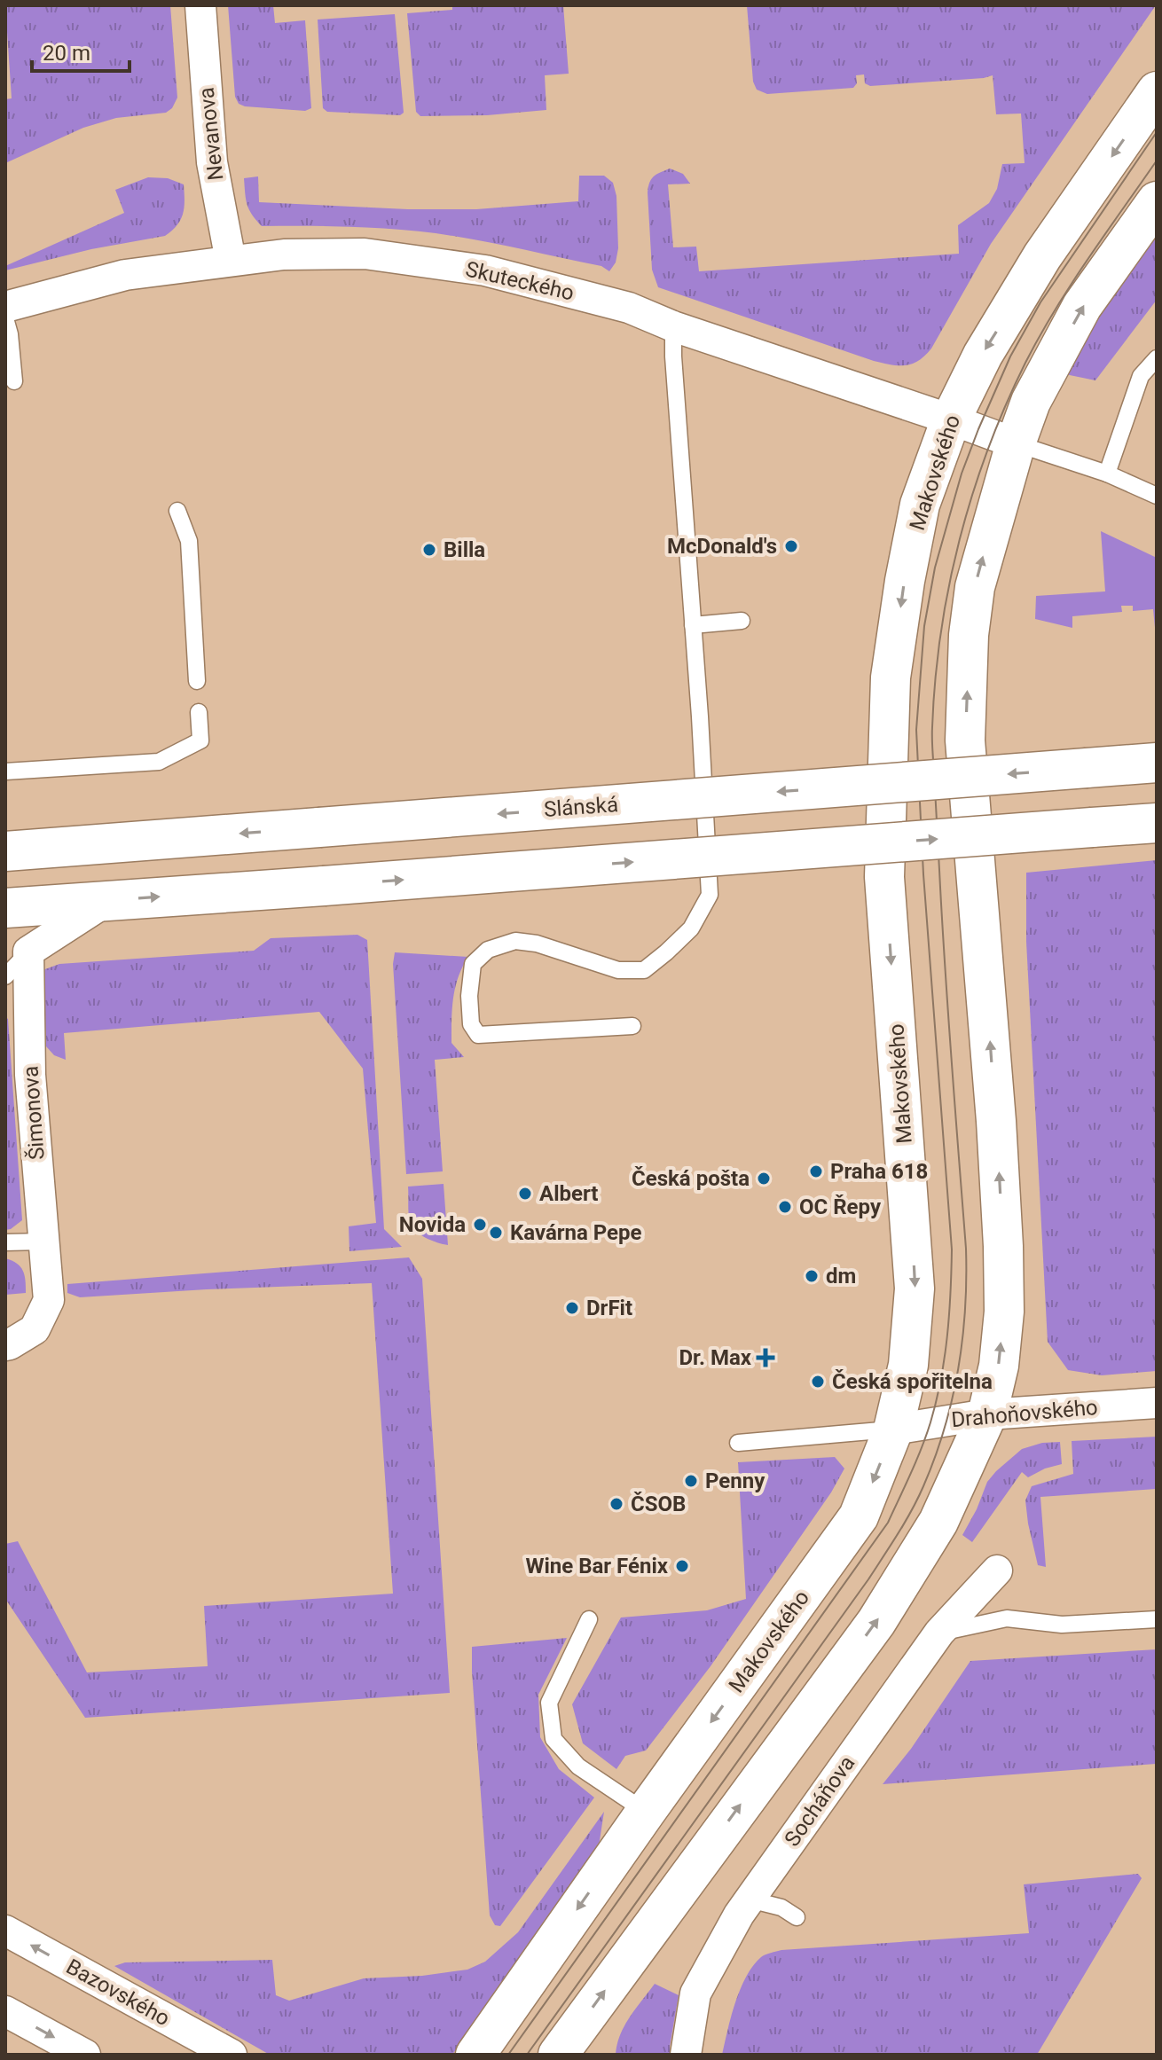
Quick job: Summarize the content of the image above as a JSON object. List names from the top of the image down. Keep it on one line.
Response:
{"streets":{"street":["Nevanova","Skuteckého","Makovského","Slánská","Šimonova","Drahoňovského","Socháňova","Bazovského"]},"crossings":[["Nevanova","Skuteckého"],["Skuteckého","Makovského"],["Makovského","Drahoňovského"]],"places":{"other":["McDonald's","Billa","Praha 618","Česká pošta","Albert","OC Řepy","Novida","Kavárna Pepe","dm","DrFit","Česká spořitelna","Penny","ČSOB","Wine Bar Fénix"],"health":["Dr. Max"]},"scale_bar":"20 m"}
